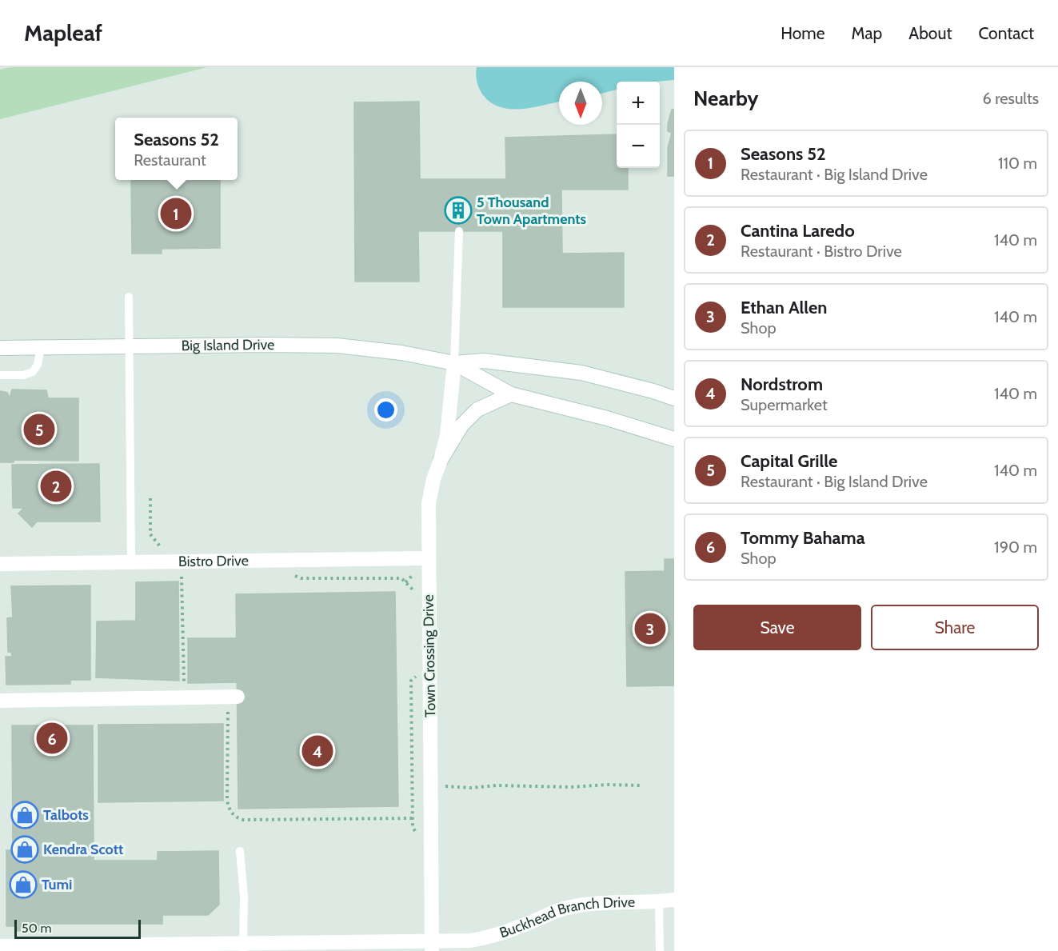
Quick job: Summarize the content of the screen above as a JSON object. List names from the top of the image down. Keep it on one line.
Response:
{"streets":{"street":["Big Island Drive","Bistro Drive","Town Crossing Drive","Buckhead Branch Drive"]},"crossings":[["Big Island Drive","Town Crossing Drive"],["Bistro Drive","Town Crossing Drive"],["Town Crossing Drive","Buckhead Branch Drive"]],"places":{"building":["5 Thousand Town Apartments"],"shop":["Talbots","Kendra Scott","Tumi"]},"scale_bar":"50 m","north":"bottom","page":{"header":"Mapleaf","nav":["Home","Map","About","Contact"],"heading":["Nearby","6 results"],"map_buttons":["+","−"],"popup":["Seasons 52","Restaurant"],"list":[{"mark":"1","name":"Seasons 52","note":"Restaurant · Big Island Drive","value":"110 m"},{"mark":"2","name":"Cantina Laredo","note":"Restaurant · Bistro Drive","value":"140 m"},{"mark":"3","name":"Ethan Allen","note":"Shop","value":"140 m"},{"mark":"4","name":"Nordstrom","note":"Supermarket","value":"140 m"},{"mark":"5","name":"Capital Grille","note":"Restaurant · Big Island Drive","value":"140 m"},{"mark":"6","name":"Tommy Bahama","note":"Shop","value":"190 m"}],"pins":["1","5","2","3","6","4"],"buttons":["Save","Share"],"scale":"50 m"}}
